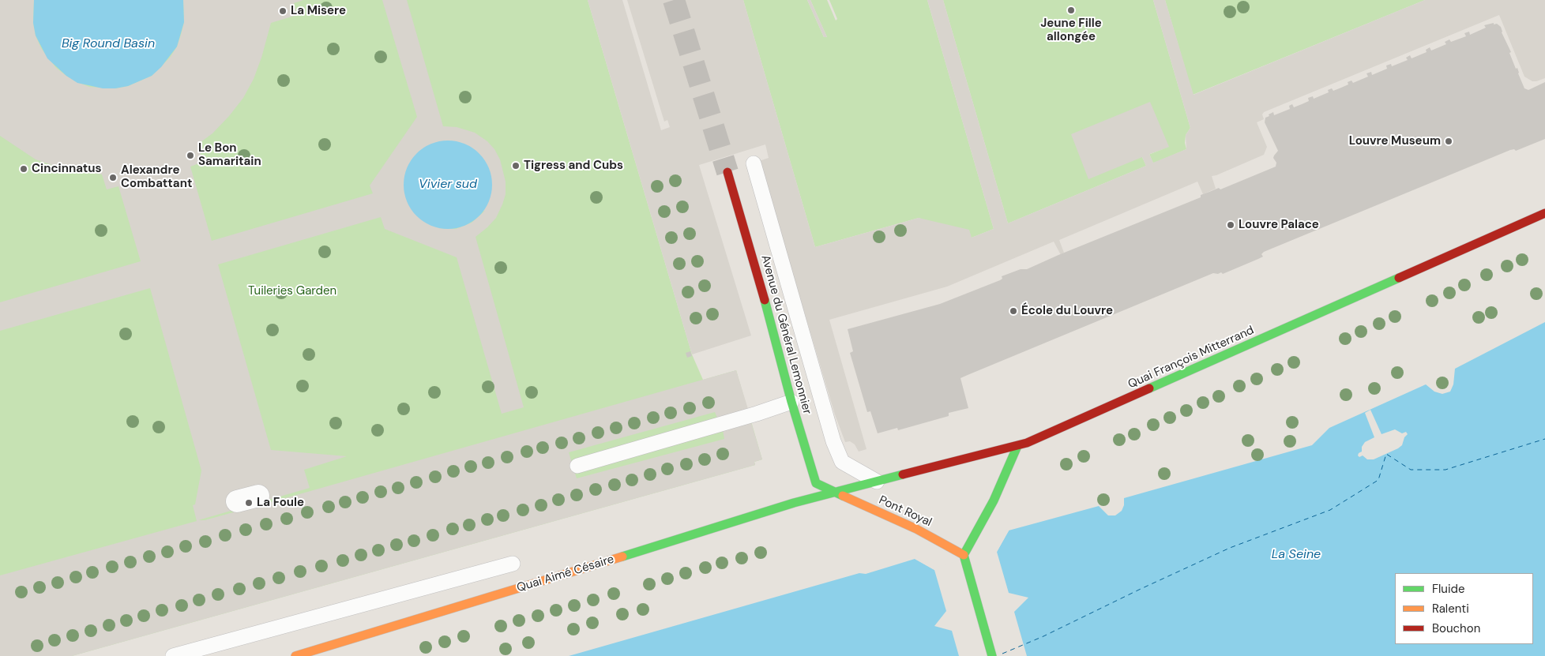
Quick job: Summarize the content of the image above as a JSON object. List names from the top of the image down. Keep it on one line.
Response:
{"streets":{"main road":["Avenue du Général Lemonnier","Quai François Mitterrand","Pont Royal","Quai Aimé Césaire"]},"crossings":[["Avenue du Général Lemonnier","Quai François Mitterrand"],["Avenue du Général Lemonnier","Pont Royal"],["Avenue du Général Lemonnier","Quai Aimé Césaire"],["Quai François Mitterrand","Pont Royal"],["Quai François Mitterrand","Quai Aimé Césaire"],["Pont Royal","Quai Aimé Césaire"]],"water":["Big Round Basin","Vivier sud","La Seine"],"parks":["Tuileries Garden"],"places":["Jeune Fille allongée","La Misere","Louvre Museum","Le Bon Samaritain","Tigress and Cubs","Cincinnatus","Alexandre Combattant","Louvre Palace","École du Louvre","La Foule"],"legend":["Fluide","Ralenti","Bouchon"]}
